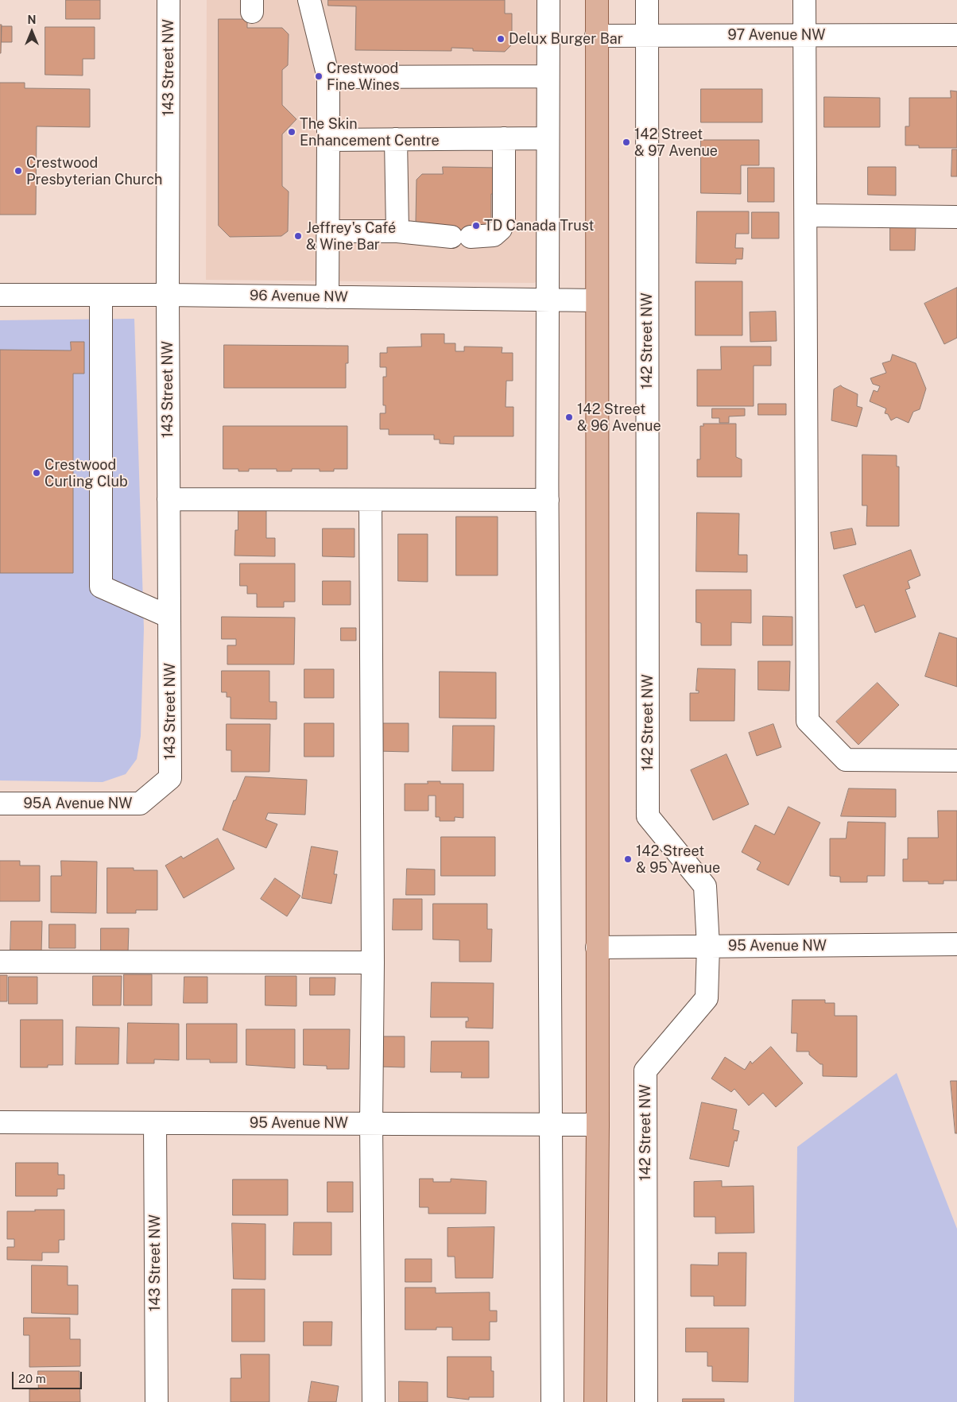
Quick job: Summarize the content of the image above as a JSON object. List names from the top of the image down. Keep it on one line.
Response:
{"streets":{"street":["97 Avenue NW","143 Street NW","96 Avenue NW","142 Street NW","95A Avenue NW","95 Avenue NW"]},"crossings":[["97 Avenue NW","142 Street NW"],["143 Street NW","96 Avenue NW"],["143 Street NW","95A Avenue NW"],["143 Street NW","95 Avenue NW"],["142 Street NW","95 Avenue NW"]],"places":["Delux Burger Bar","Crestwood Fine Wines","The Skin Enhancement Centre","142 Street & 97 Avenue","Crestwood Presbyterian Church","TD Canada Trust","Jeffrey's Café & Wine Bar","142 Street & 96 Avenue","Crestwood Curling Club","142 Street & 95 Avenue"],"scale_bar":"20 m","north":"top"}
